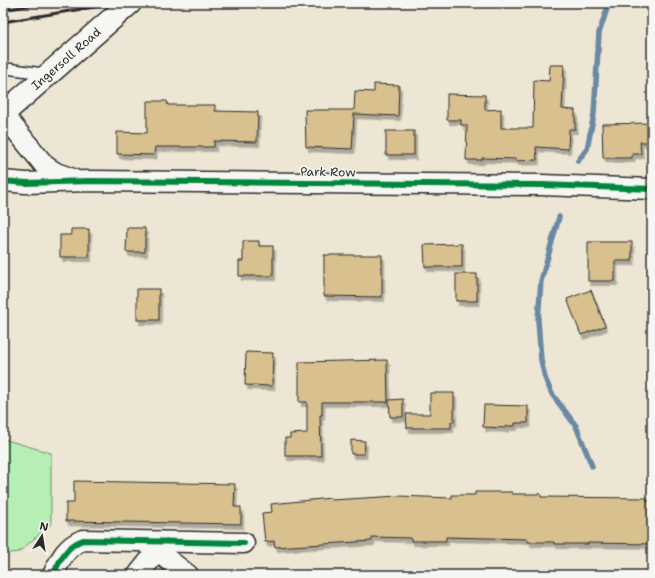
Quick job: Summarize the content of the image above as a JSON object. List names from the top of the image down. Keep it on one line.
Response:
{"streets":{"main road":["Ingersoll Road"],"street":["Park Row"]},"crossings":[["Ingersoll Road","Park Row"]],"north":"top"}
